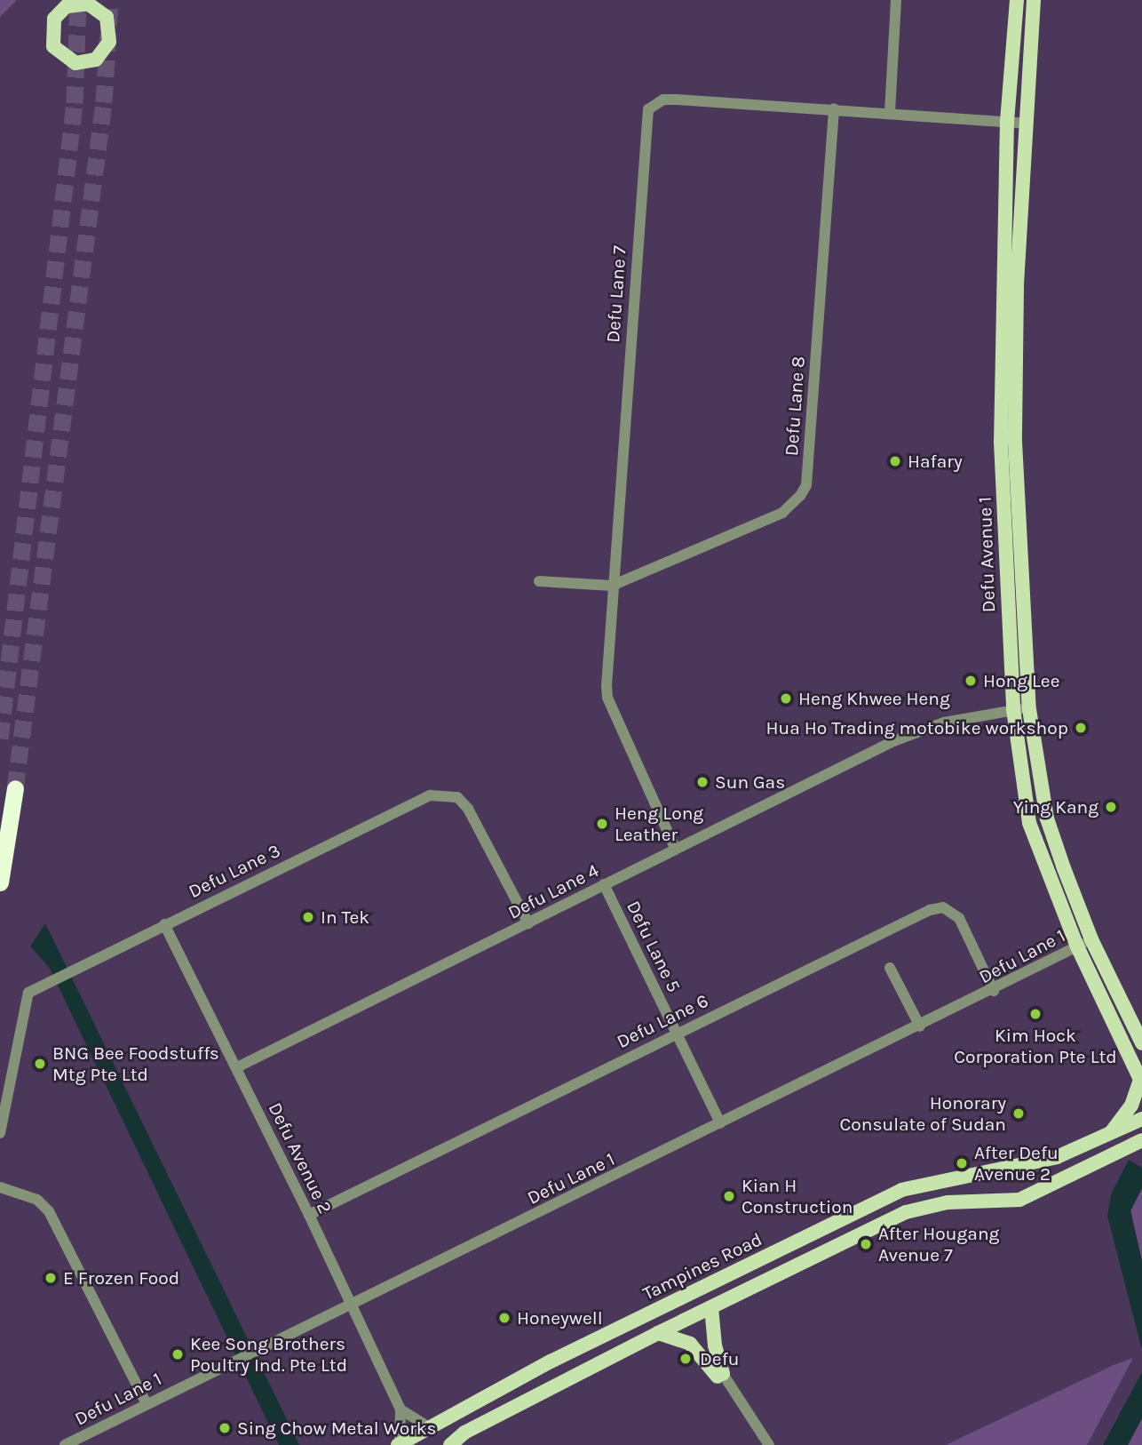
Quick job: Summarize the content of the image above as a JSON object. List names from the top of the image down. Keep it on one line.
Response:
{"streets":{"main road":["Defu Avenue 1","Tampines Road"],"street":["Defu Lane 7","Defu Lane 8","Defu Lane 3","Defu Lane 4","Defu Lane 5","Defu Lane 1","Defu Lane 6","Defu Avenue 2"]},"crossings":[["Defu Lane 7","Defu Lane 8"],["Defu Lane 7","Defu Avenue 1"],["Defu Lane 7","Defu Lane 4"],["Defu Avenue 1","Defu Lane 4"],["Defu Avenue 1","Defu Lane 1"],["Defu Lane 3","Defu Lane 4"],["Defu Lane 3","Defu Avenue 2"],["Defu Lane 4","Defu Lane 5"],["Defu Lane 4","Defu Avenue 2"],["Defu Lane 5","Defu Lane 1"],["Defu Lane 5","Defu Lane 6"],["Defu Lane 1","Defu Lane 6"],["Defu Lane 1","Defu Avenue 2"],["Defu Lane 6","Defu Avenue 2"],["Defu Avenue 2","Tampines Road"]],"places":["Hafary","Hong Lee","Heng Khwee Heng","Hua Ho Trading motobike workshop","Sun Gas","Ying Kang","Heng Long Leather","In Tek","Kim Hock Corporation Pte Ltd","BNG Bee Foodstuffs Mtg Pte Ltd","Honorary Consulate of Sudan","After Defu Avenue 2","Kian H Construction","After Hougang Avenue 7","E Frozen Food","Honeywell","Kee Song Brothers Poultry Ind. Pte Ltd","Defu","Sing Chow Metal Works"]}
